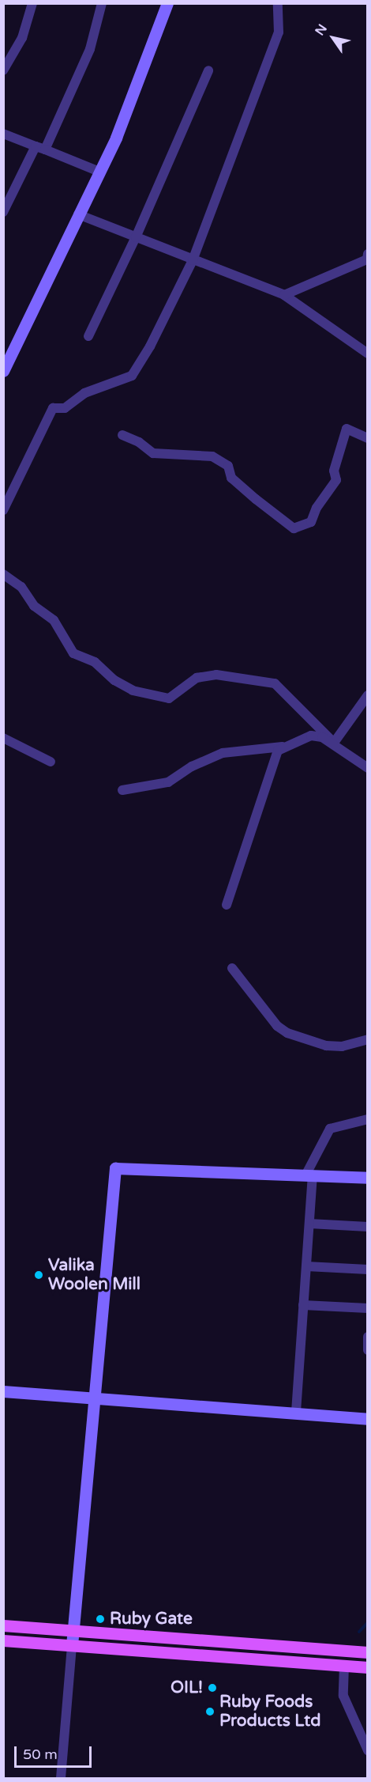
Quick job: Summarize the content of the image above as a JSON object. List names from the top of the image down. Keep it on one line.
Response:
{"places":["Valika Woolen Mill","Ruby Gate","OIL!","Ruby Foods Products Ltd"],"scale_bar":"50 m","north":"top left"}
